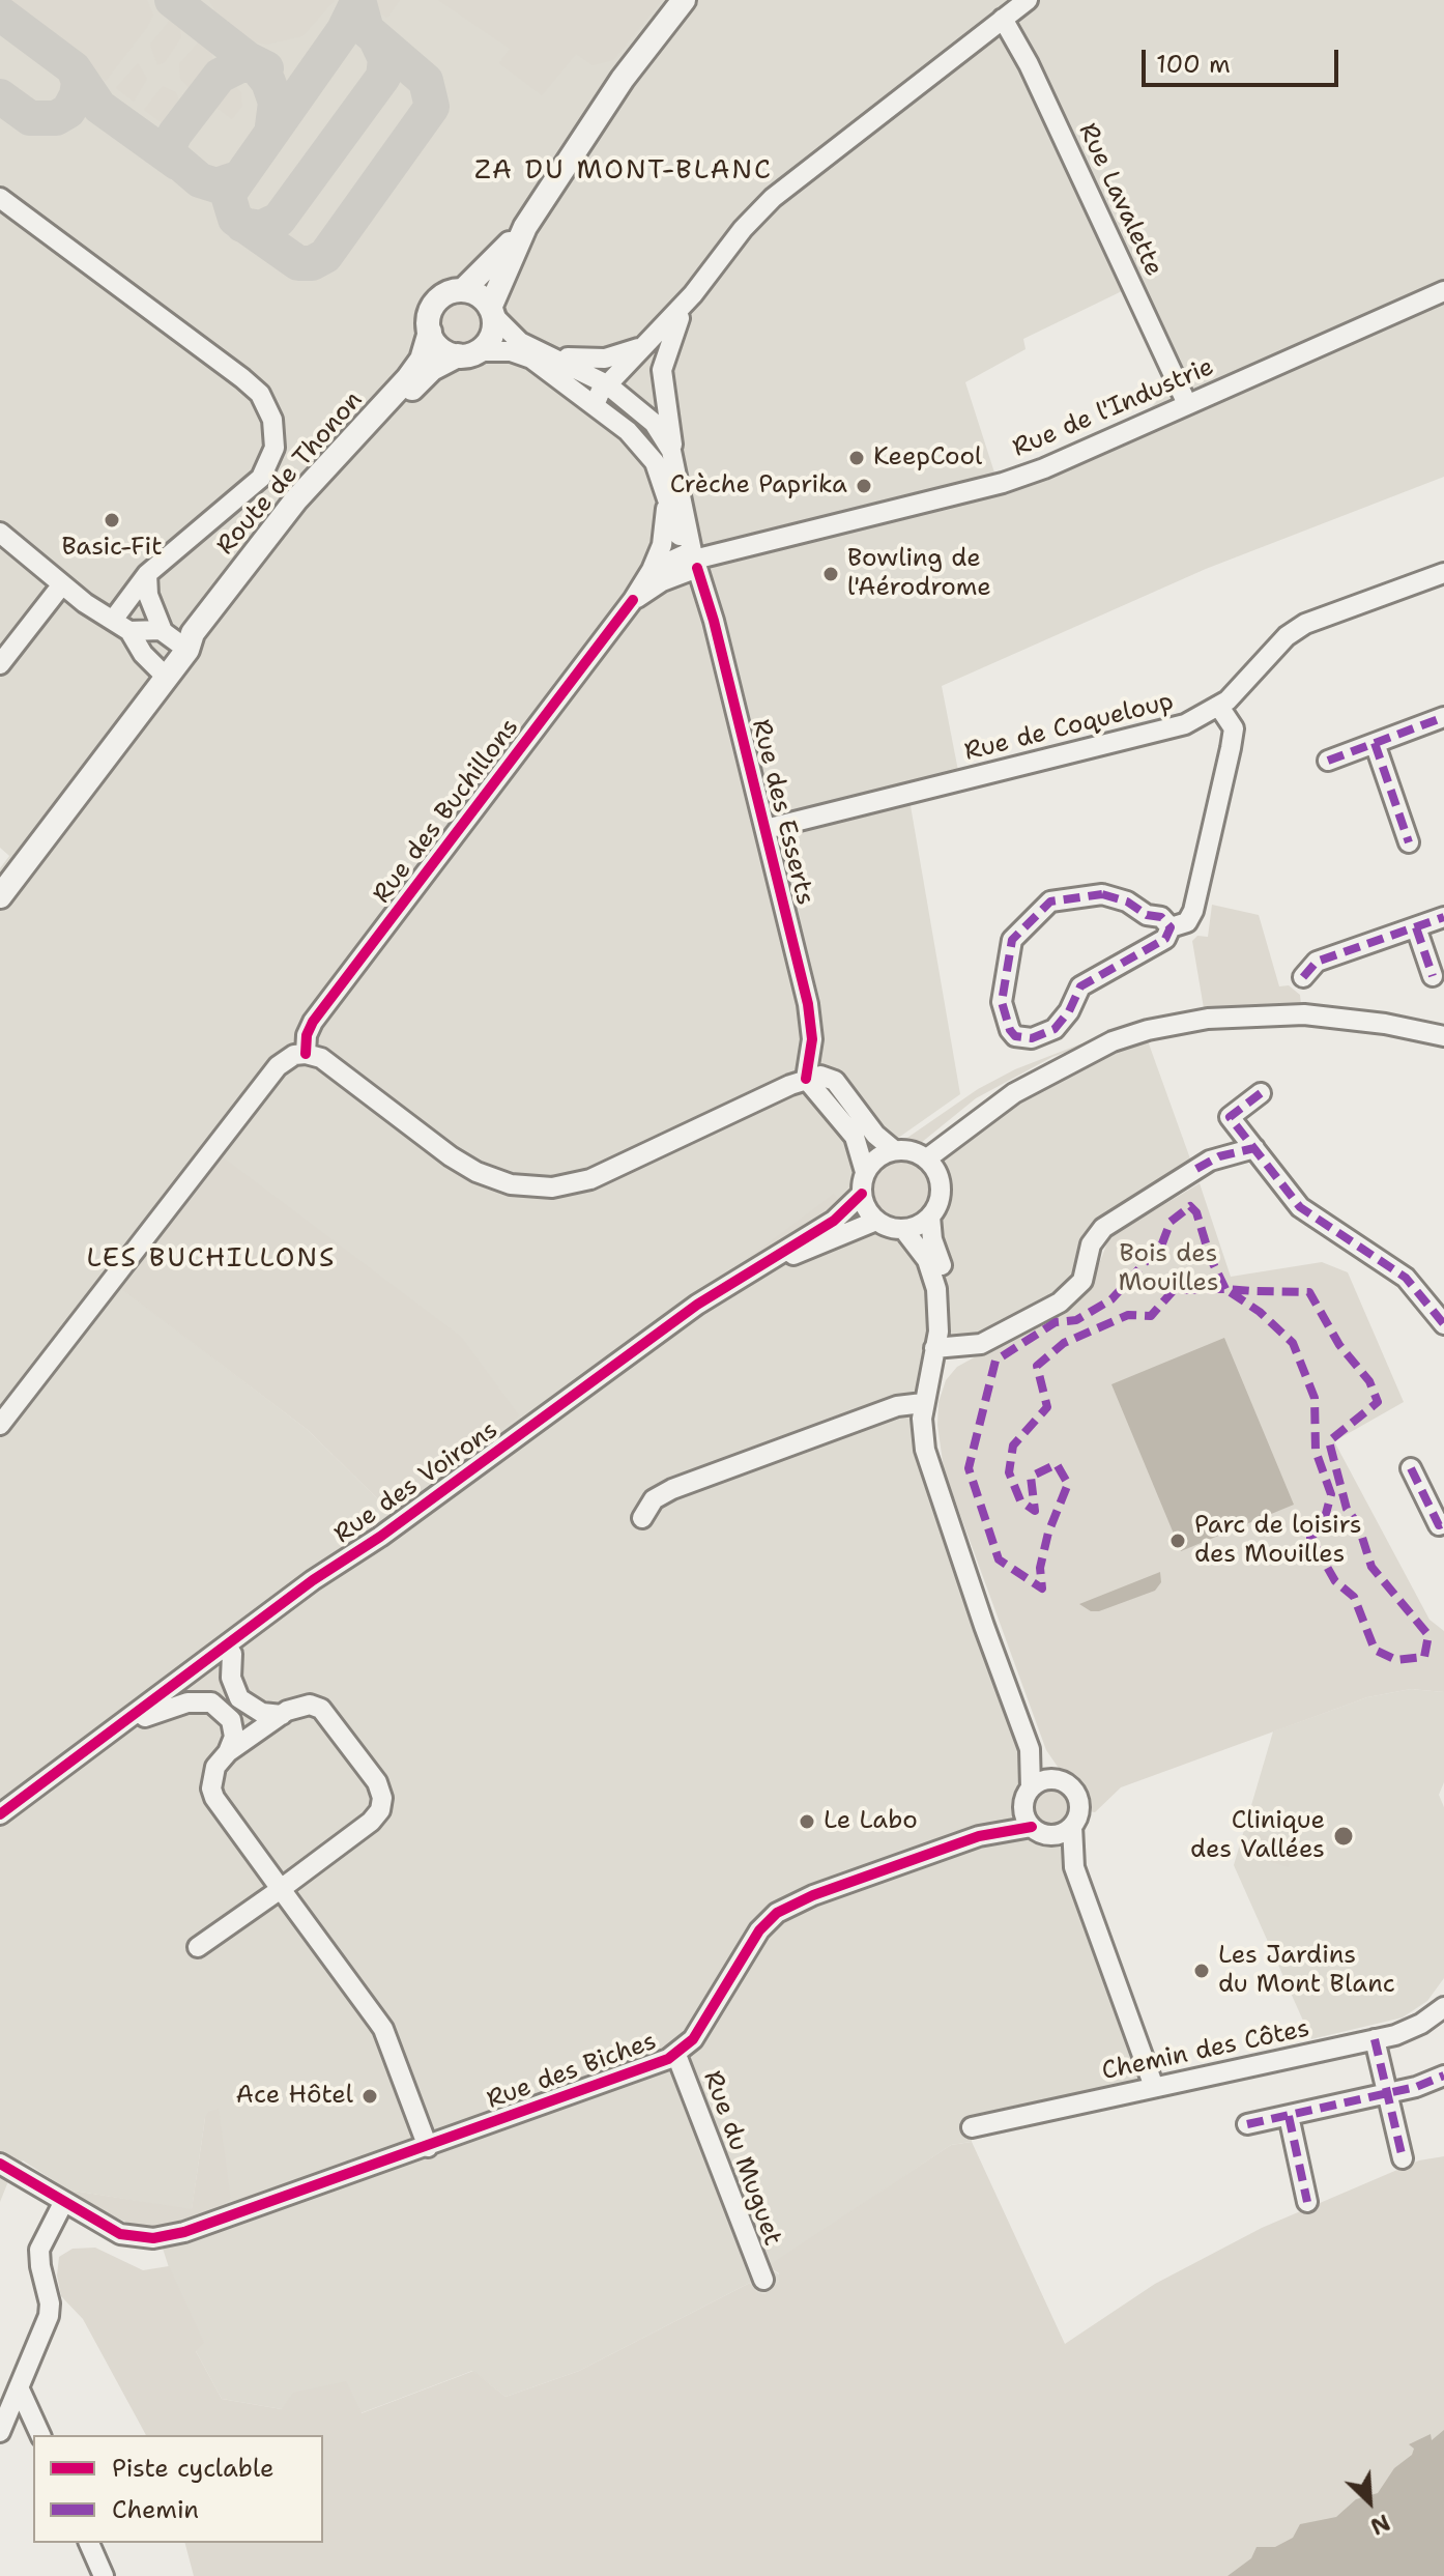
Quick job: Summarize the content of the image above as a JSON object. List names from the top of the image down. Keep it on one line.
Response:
{"streets":{"main road":["Route de Thonon"],"street":["Rue Lavalette","Rue de l'Industrie","Rue de Coqueloup","Rue des Buchillons","Rue des Esserts","Rue des Voirons","Chemin des Côtes","Rue des Biches","Rue du Muguet"]},"crossings":[["Rue Lavalette","Rue de l'Industrie"],["Rue de l'Industrie","Rue des Buchillons"],["Rue de l'Industrie","Rue des Esserts"],["Route de Thonon","Rue des Esserts"],["Rue de Coqueloup","Rue des Esserts"],["Rue des Buchillons","Rue des Esserts"],["Rue des Biches","Rue du Muguet"]],"districts":["ZA DU MONT-BLANC","LES BUCHILLONS"],"parks":["Bois des Mouilles"],"places":["KeepCool","Crèche Paprika","Basic-Fit","Bowling de l'Aérodrome","Parc de loisirs des Mouilles","Le Labo","Clinique des Vallées","Les Jardins du Mont Blanc","Ace Hôtel"],"legend":["Piste cyclable","Chemin"],"scale_bar":"100 m","north":"bottom right"}
